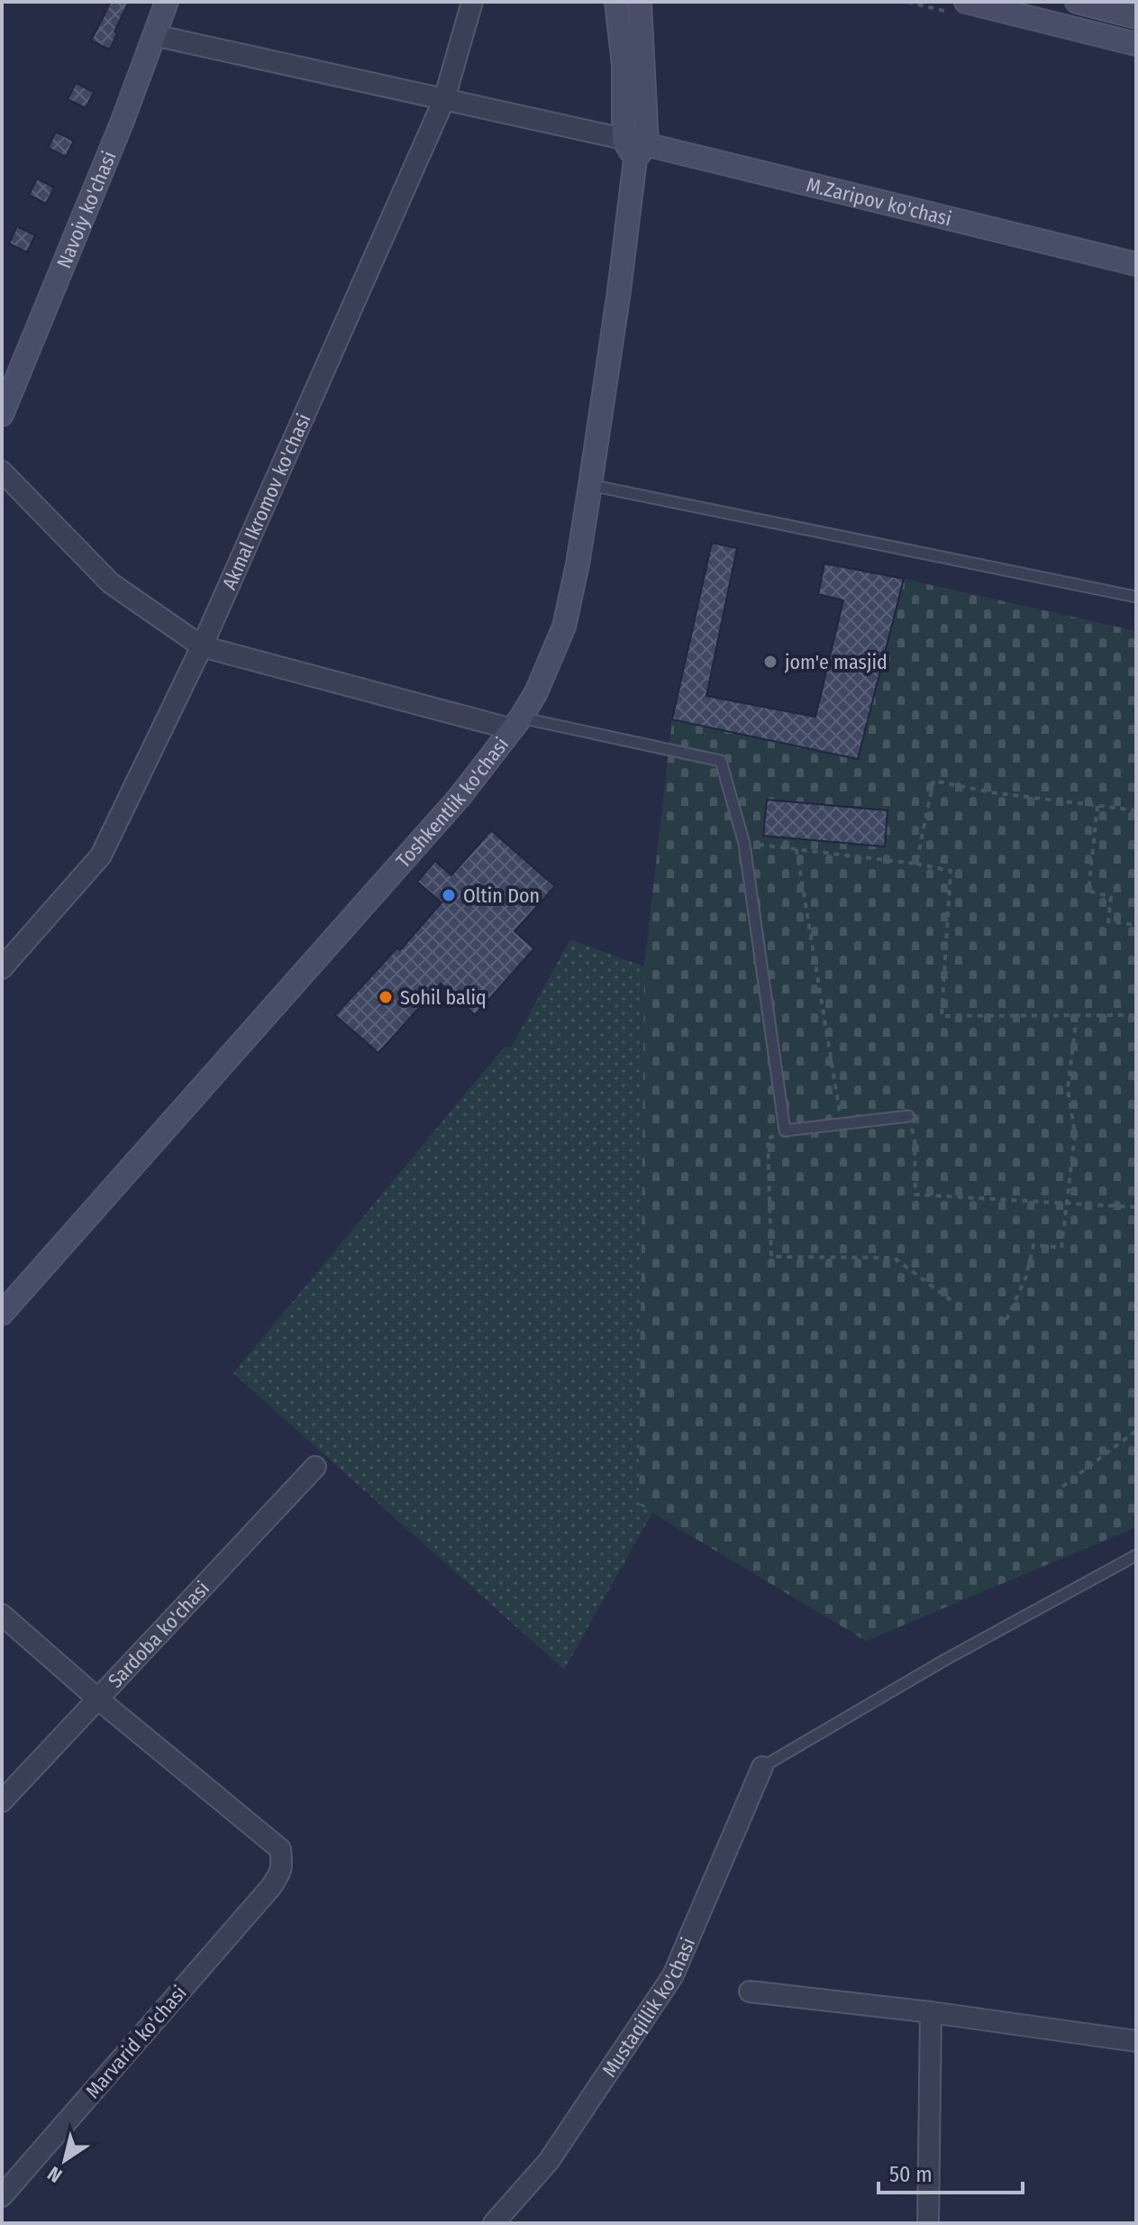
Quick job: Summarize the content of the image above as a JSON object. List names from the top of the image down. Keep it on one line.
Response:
{"streets":{"main road":["M.Zaripov ko'chasi","Navoiy ko'chasi","Toshkentlik ko'chasi"],"street":["Akmal Ikromov ko'chasi","Sardoba ko'chasi","Mustaqillik ko'chasi","Marvarid ko'chasi"]},"crossings":[["M.Zaripov ko'chasi","Toshkentlik ko'chasi"],["Sardoba ko'chasi","Marvarid ko'chasi"]],"places":["jom'e masjid","Oltin Don","Sohil baliq"],"scale_bar":"50 m","north":"bottom left"}
